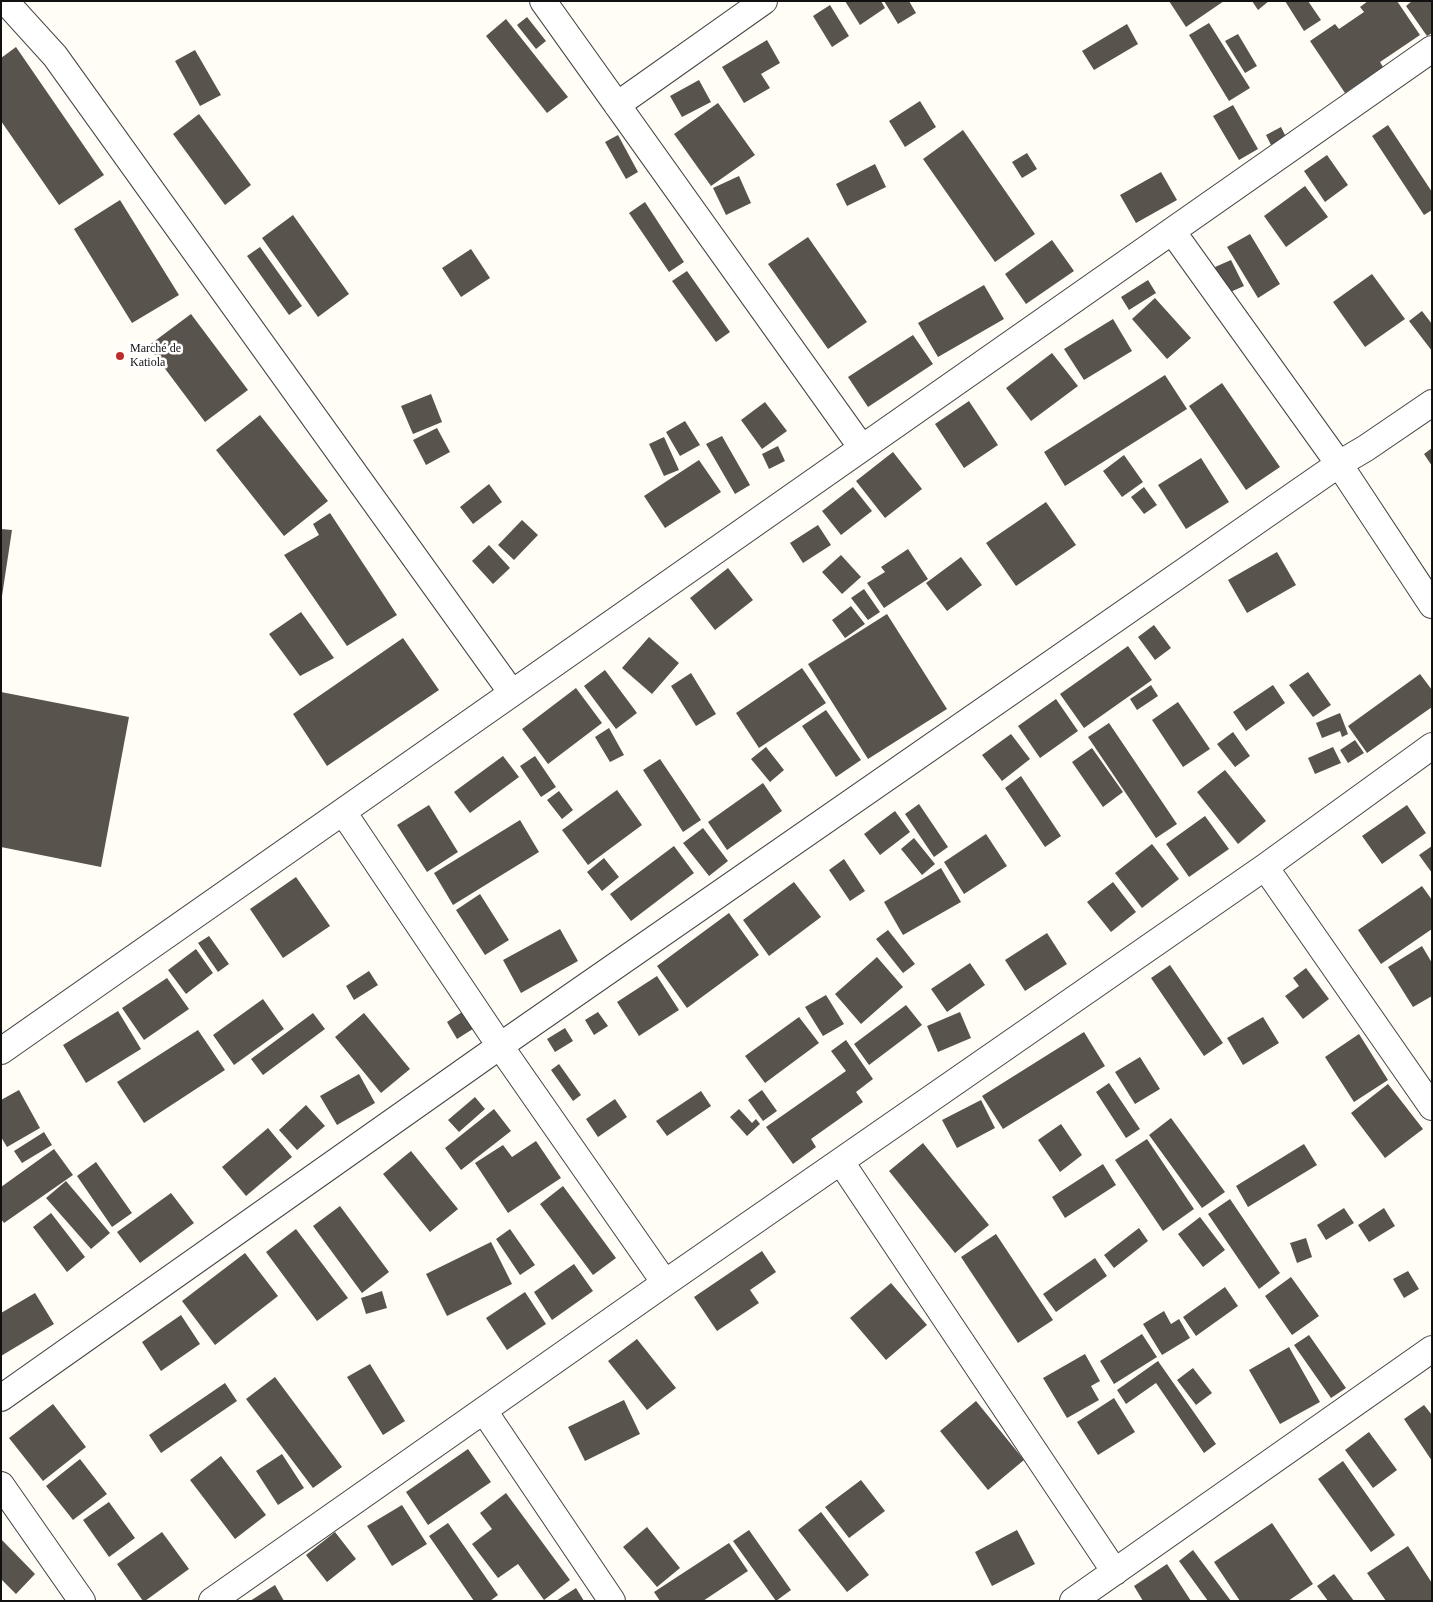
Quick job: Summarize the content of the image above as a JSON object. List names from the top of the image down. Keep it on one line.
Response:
{"places":["Marché de Katiola"]}
